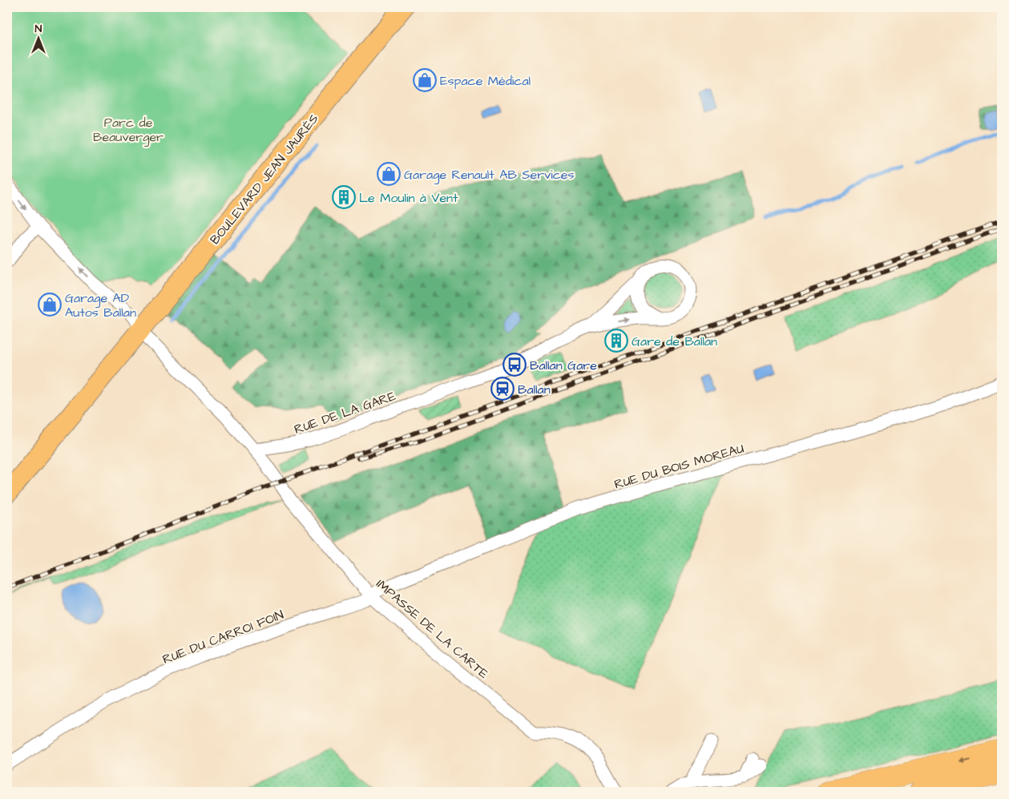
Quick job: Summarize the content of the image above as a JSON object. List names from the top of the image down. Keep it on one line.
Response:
{"streets":{"main road":["BOULEVARD JEAN JAURÈS"],"street":["RUE DE LA GARE","RUE DU BOIS MOREAU","IMPASSE DE LA CARTE","RUE DU CARROI FOIN"]},"crossings":[["RUE DE LA GARE","IMPASSE DE LA CARTE"],["RUE DU BOIS MOREAU","IMPASSE DE LA CARTE"],["RUE DU BOIS MOREAU","RUE DU CARROI FOIN"],["IMPASSE DE LA CARTE","RUE DU CARROI FOIN"]],"parks":["Parc de Beauverger"],"places":{"shop":["Espace Médical","Garage Renault AB Services","Garage AD Autos Ballan"],"building":["Le Moulin à Vent","Gare de Ballan"],"bus stop":["Ballan Gare"],"station":["Ballan"]},"north":"top"}
